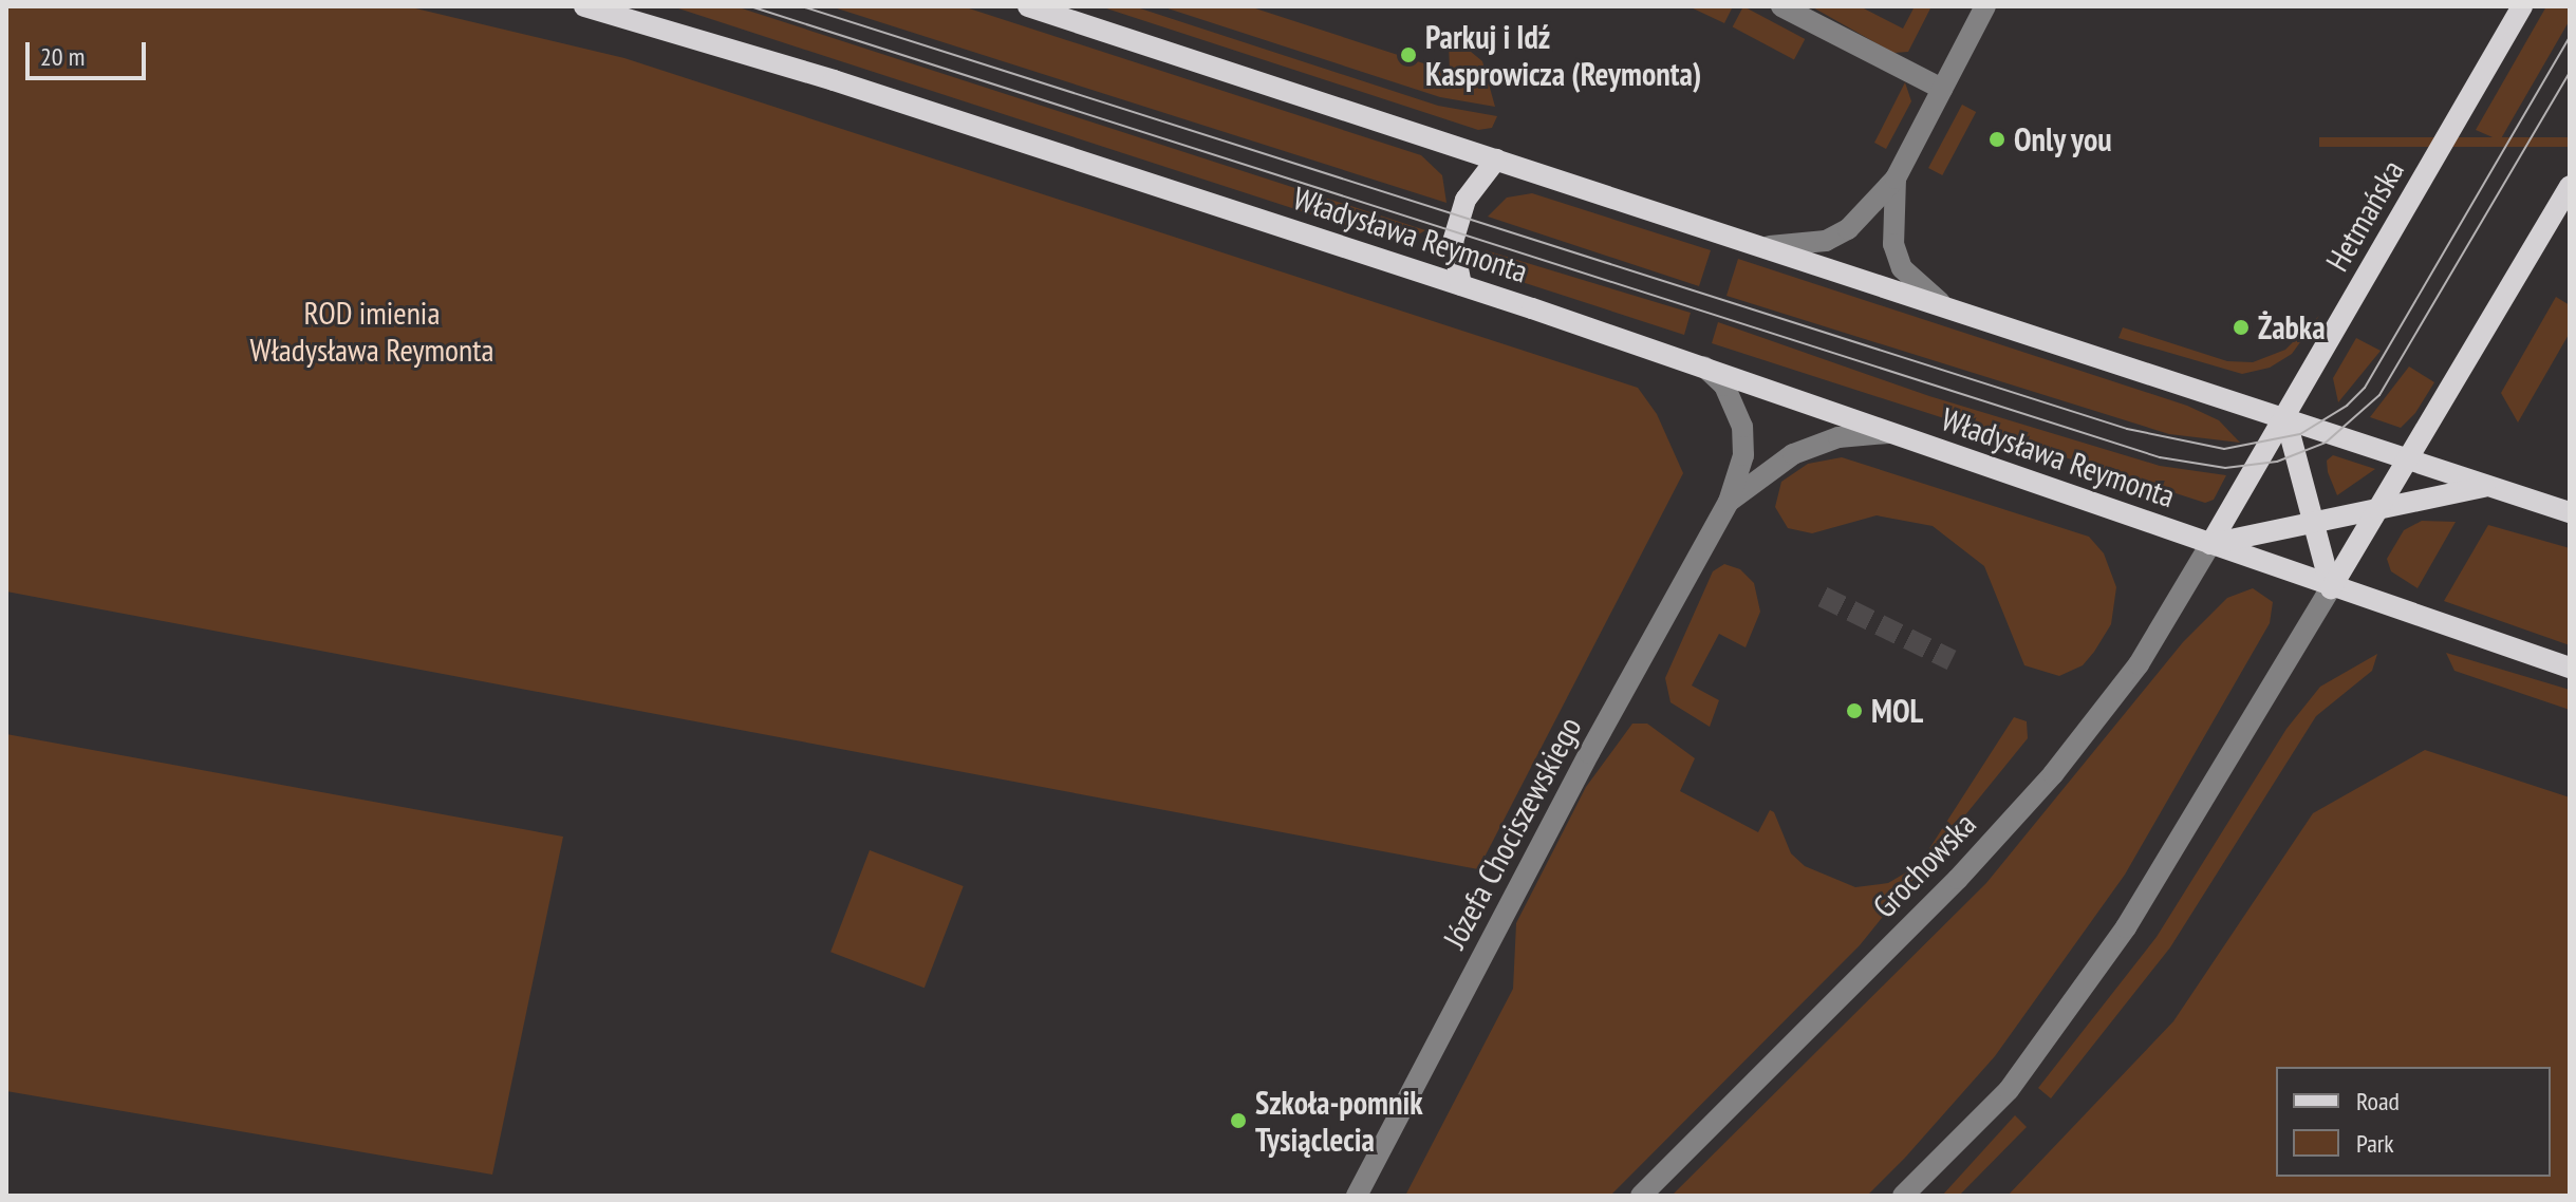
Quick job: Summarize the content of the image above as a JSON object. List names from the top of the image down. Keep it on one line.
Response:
{"streets":{"main road":["Hetmańska","Władysława Reymonta"],"street":["Józefa Chociszewskiego","Grochowska"]},"crossings":[["Hetmańska","Władysława Reymonta"],["Hetmańska","Grochowska"],["Władysława Reymonta","Józefa Chociszewskiego"],["Władysława Reymonta","Grochowska"]],"parks":["ROD imienia Władysława Reymonta"],"places":["Parkuj i Idź Kasprowicza (Reymonta)","Only you","Żabka","MOL","Szkoła-pomnik Tysiąclecia"],"legend":["Road","Park"],"scale_bar":"20 m"}
